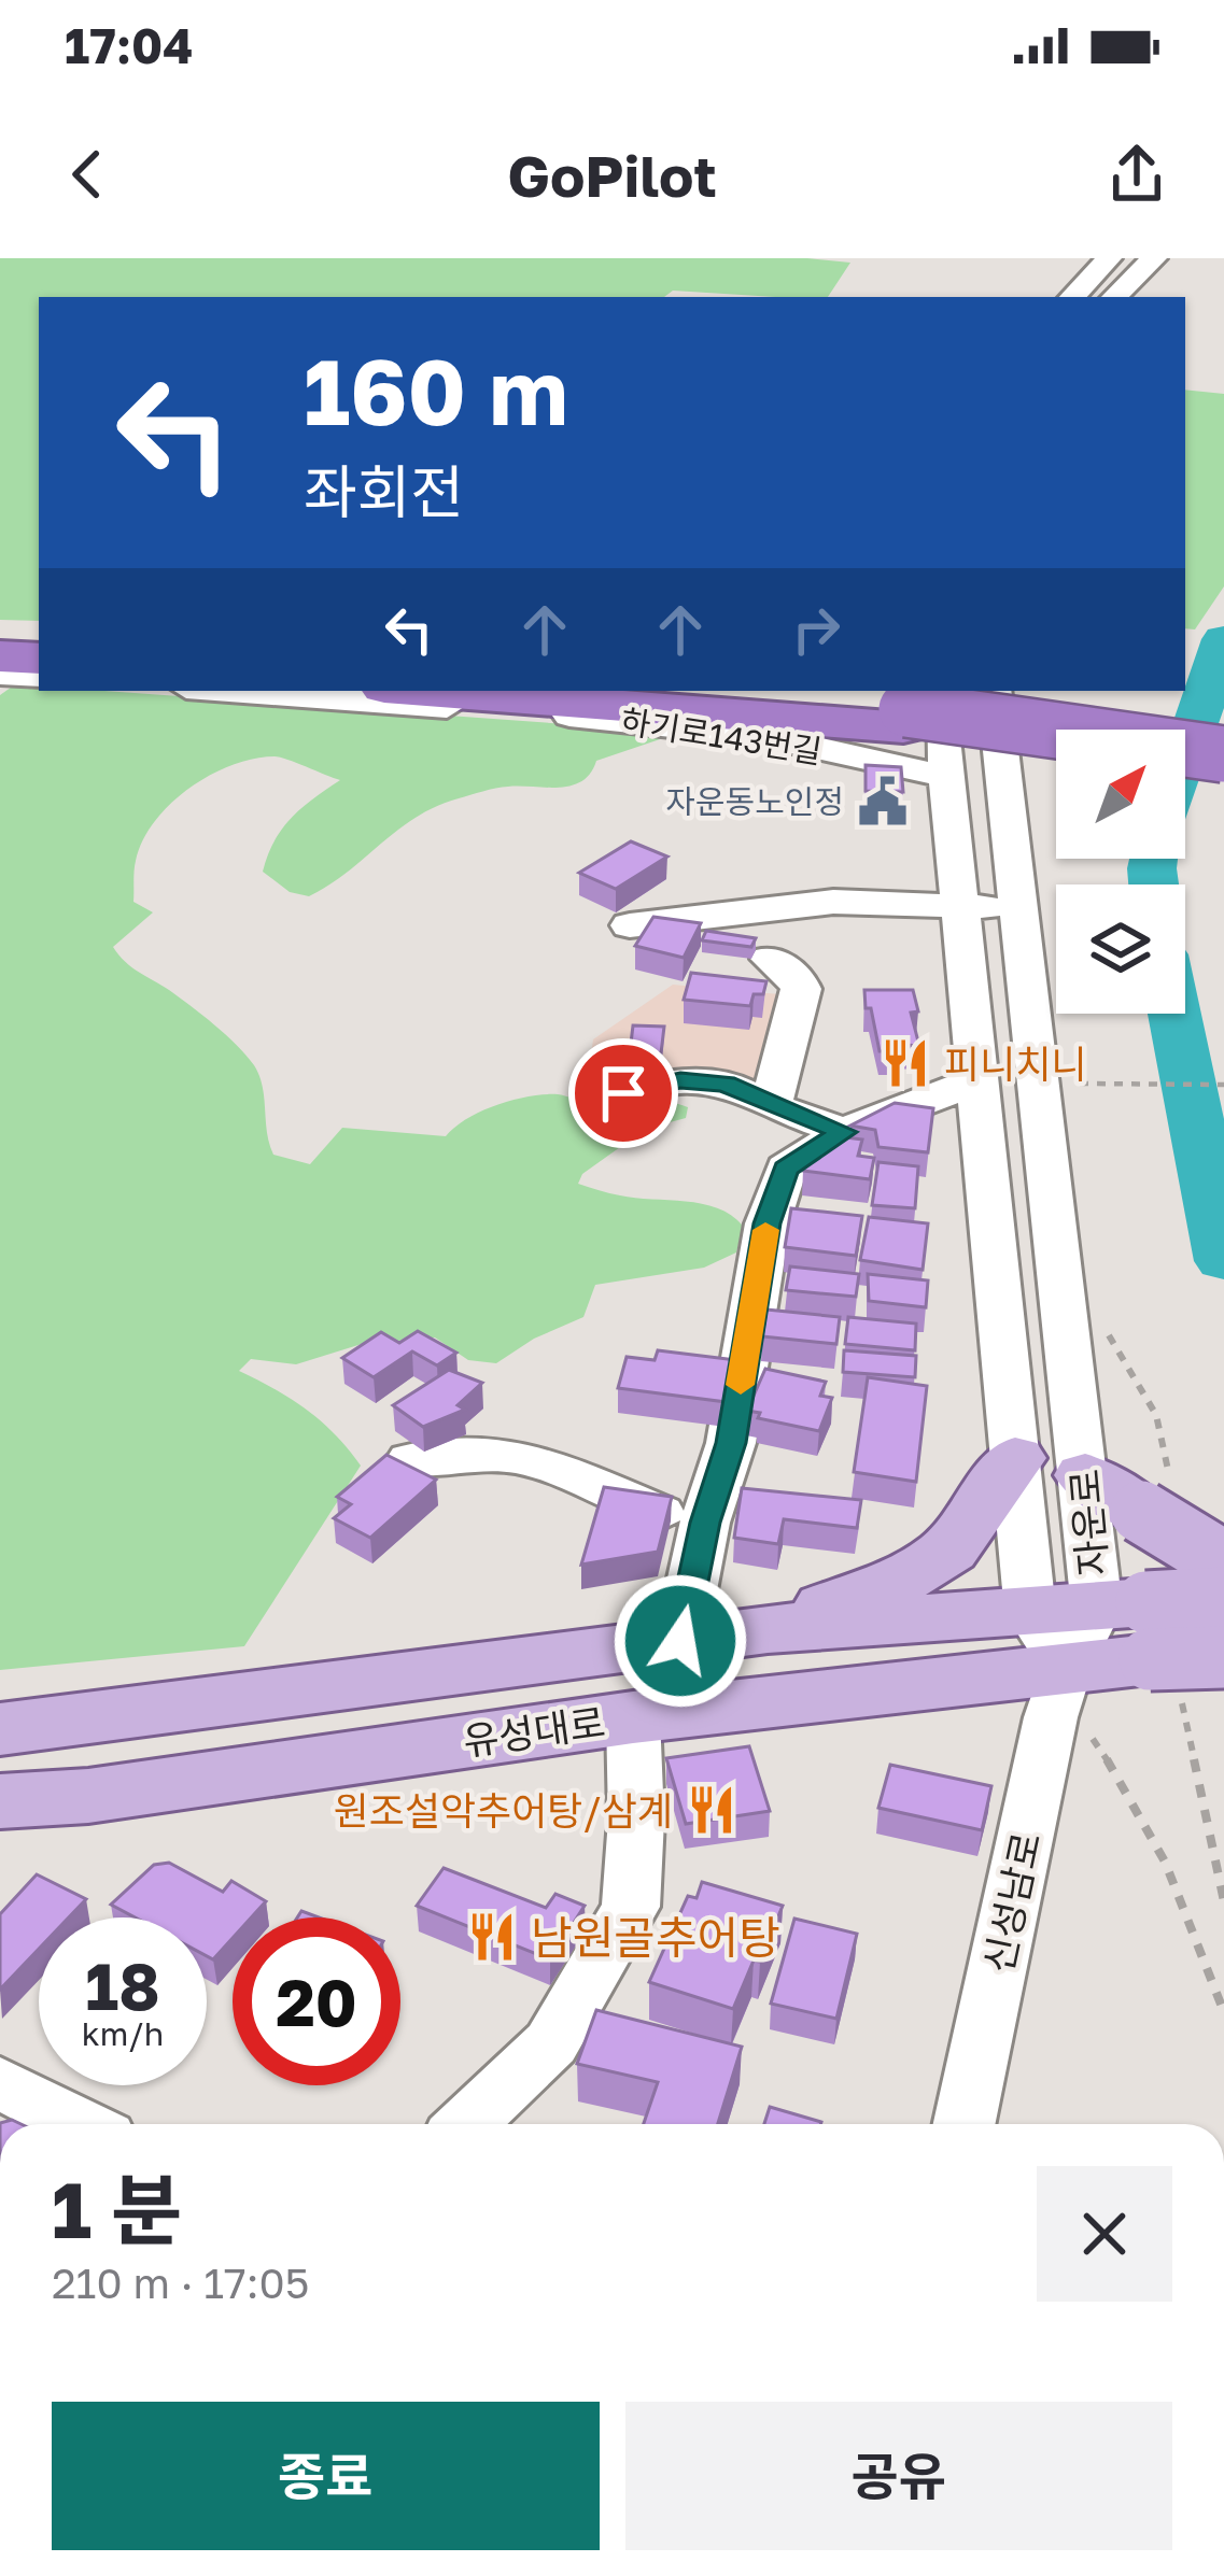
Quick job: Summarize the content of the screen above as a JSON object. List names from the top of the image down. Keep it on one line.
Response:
{"streets":{"main road":["유성대로"],"street":["하기로143번길","자운로","신성남로"]},"crossings":[["하기로143번길","자운로"],["자운로","유성대로"],["자운로","신성남로"],["유성대로","신성남로"]],"places":{"public building":["자운동노인정"],"restaurant":["피니치니","원조설악추어탕/삼계","남원골추어탕"]},"north":"top right","page":{"status":"17:04","header":"GoPilot","turn":["160 m","좌회전"],"speed":"18 km/h","limit":"20","heading":["1 분","210 m · 17:05"],"buttons":["종료","공유"]}}
